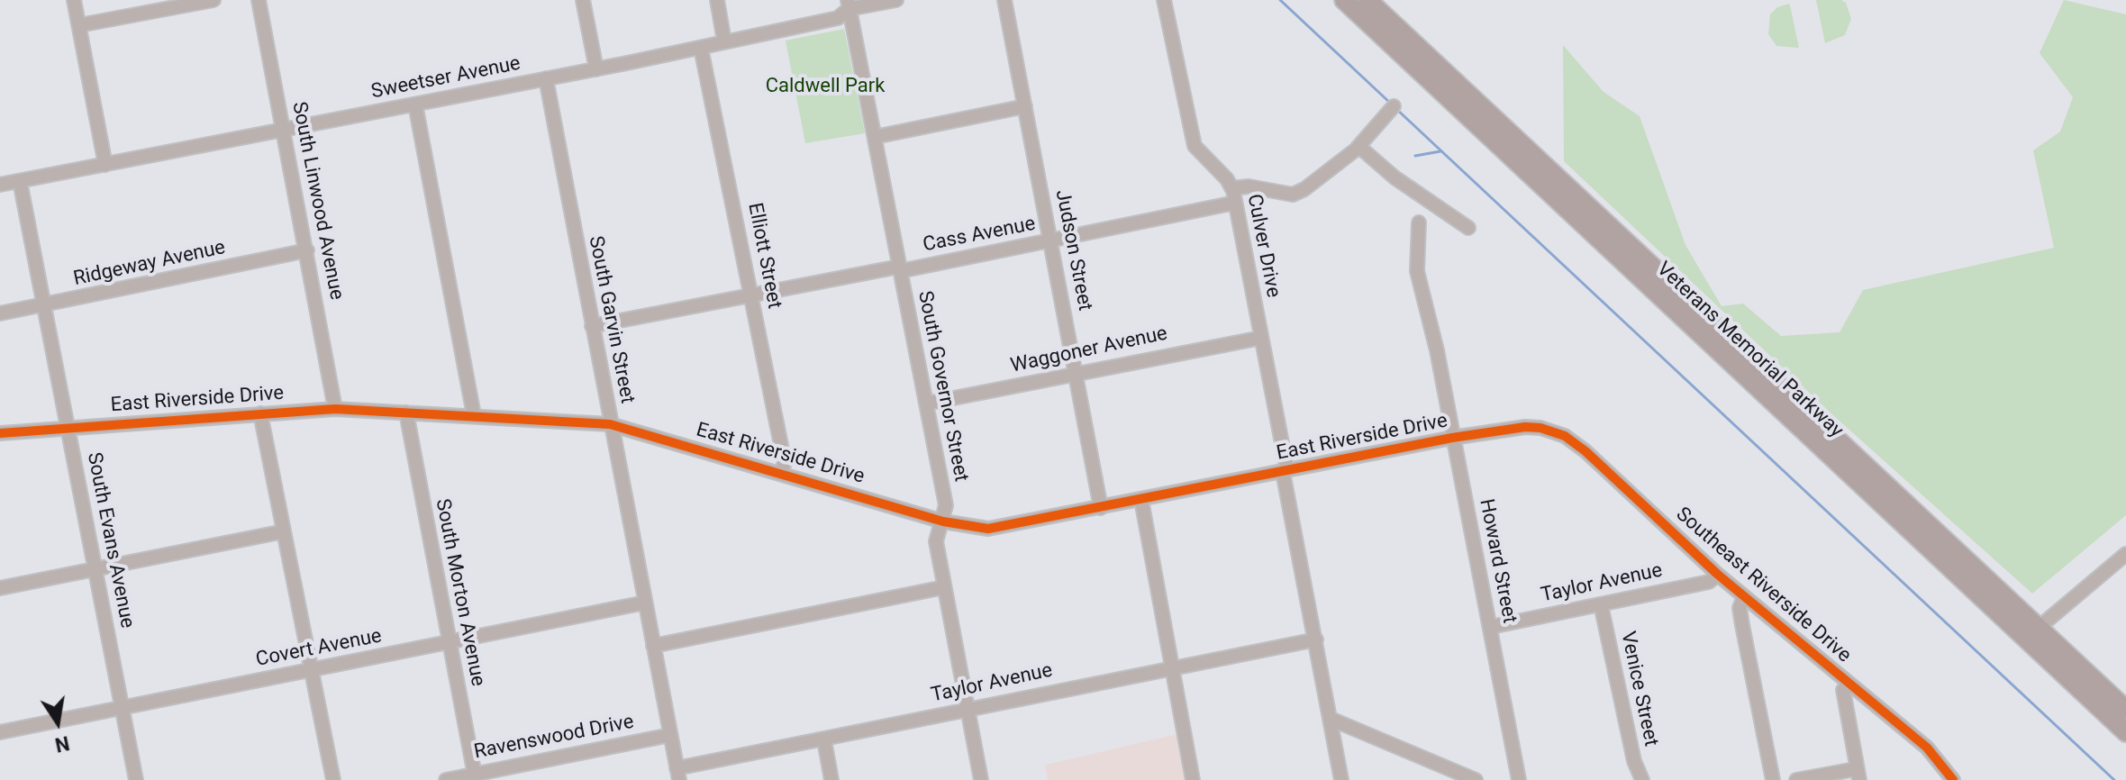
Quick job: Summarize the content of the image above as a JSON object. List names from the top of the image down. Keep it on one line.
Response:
{"streets":{"highway":["Veterans Memorial Parkway"],"street":["Sweetser Avenue","South Linwood Avenue","Cass Avenue","Culver Drive","Judson Street","Elliott Street","Ridgeway Avenue","South Garvin Street","Waggoner Avenue","South Governor Street","East Riverside Drive","South Evans Avenue","Howard Street","Taylor Avenue","Southeast Riverside Drive","South Morton Avenue","Covert Avenue","Venice Street","Ravenswood Drive"]},"crossings":[["Sweetser Avenue","South Linwood Avenue"],["Sweetser Avenue","Elliott Street"],["Sweetser Avenue","South Garvin Street"],["Sweetser Avenue","South Governor Street"],["Sweetser Avenue","South Evans Avenue"],["South Linwood Avenue","Ridgeway Avenue"],["South Linwood Avenue","East Riverside Drive"],["Cass Avenue","Culver Drive"],["Cass Avenue","Judson Street"],["Cass Avenue","Elliott Street"],["Cass Avenue","South Garvin Street"],["Cass Avenue","South Governor Street"],["Culver Drive","Waggoner Avenue"],["Culver Drive","East Riverside Drive"],["Culver Drive","Taylor Avenue"],["Judson Street","Waggoner Avenue"],["Judson Street","East Riverside Drive"],["Elliott Street","East Riverside Drive"],["Ridgeway Avenue","South Evans Avenue"],["South Garvin Street","East Riverside Drive"],["South Garvin Street","Taylor Avenue"],["South Garvin Street","Covert Avenue"],["South Garvin Street","Ravenswood Drive"],["Waggoner Avenue","South Governor Street"],["South Governor Street","East Riverside Drive"],["South Governor Street","Taylor Avenue"],["East Riverside Drive","South Evans Avenue"],["East Riverside Drive","Howard Street"],["East Riverside Drive","Southeast Riverside Drive"],["East Riverside Drive","South Morton Avenue"],["South Evans Avenue","Covert Avenue"],["Howard Street","Taylor Avenue"],["Taylor Avenue","Southeast Riverside Drive"],["Taylor Avenue","Venice Street"],["South Morton Avenue","Covert Avenue"],["South Morton Avenue","Ravenswood Drive"]],"parks":["Caldwell Park"],"north":"bottom"}
